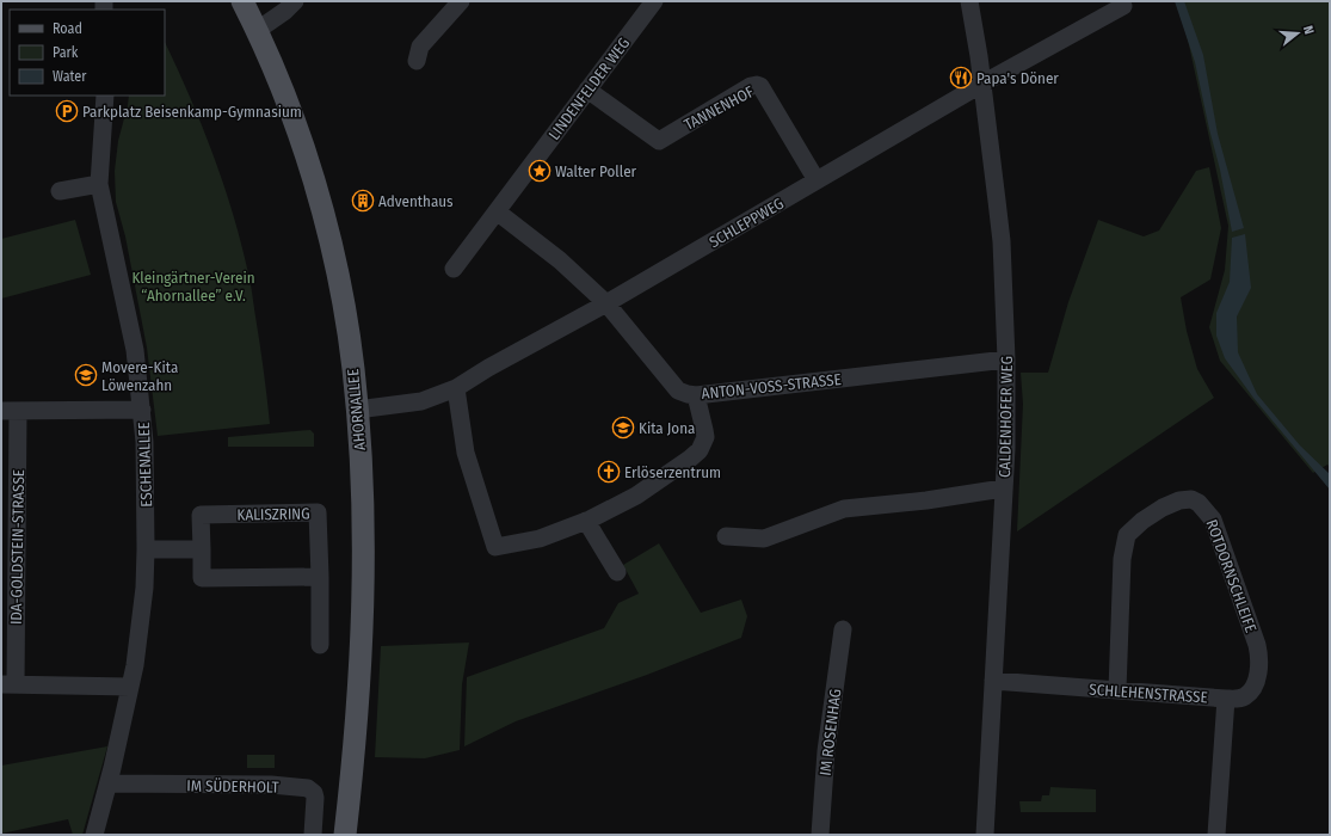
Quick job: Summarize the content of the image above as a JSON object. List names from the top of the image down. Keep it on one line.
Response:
{"streets":{"main road":["AHORNALLEE"],"street":["LINDENFELDER WEG","TANNENHOF","SCHLEPPWEG","ANTON-VOSS-STRASSE","CALDENHOFER WEG","ESCHENALLEE","KALISZRING","IDA-GOLDSTEIN-STRASSE","ROTDORNSCHLEIFE","SCHLEHENSTRASSE","IM ROSENHAG","IM SÜDERHOLT"]},"crossings":[["LINDENFELDER WEG","TANNENHOF"],["LINDENFELDER WEG","ANTON-VOSS-STRASSE"],["TANNENHOF","SCHLEPPWEG"],["SCHLEPPWEG","ANTON-VOSS-STRASSE"],["SCHLEPPWEG","AHORNALLEE"],["SCHLEPPWEG","CALDENHOFER WEG"],["ANTON-VOSS-STRASSE","CALDENHOFER WEG"],["CALDENHOFER WEG","SCHLEHENSTRASSE"],["ESCHENALLEE","IM SÜDERHOLT"],["ROTDORNSCHLEIFE","SCHLEHENSTRASSE"]],"parks":["Kleingärtner-Verein “Ahornallee” e.V."],"places":{"restaurant":["Papa's Döner"],"parking":["Parkplatz Beisenkamp-Gymnasium"],"place":["Walter Poller"],"building":["Adventhaus"],"school or university":["Movere-Kita Löwenzahn","Kita Jona"],"church":["Erlöserzentrum"]},"legend":["Road","Park","Water"],"north":"right"}
